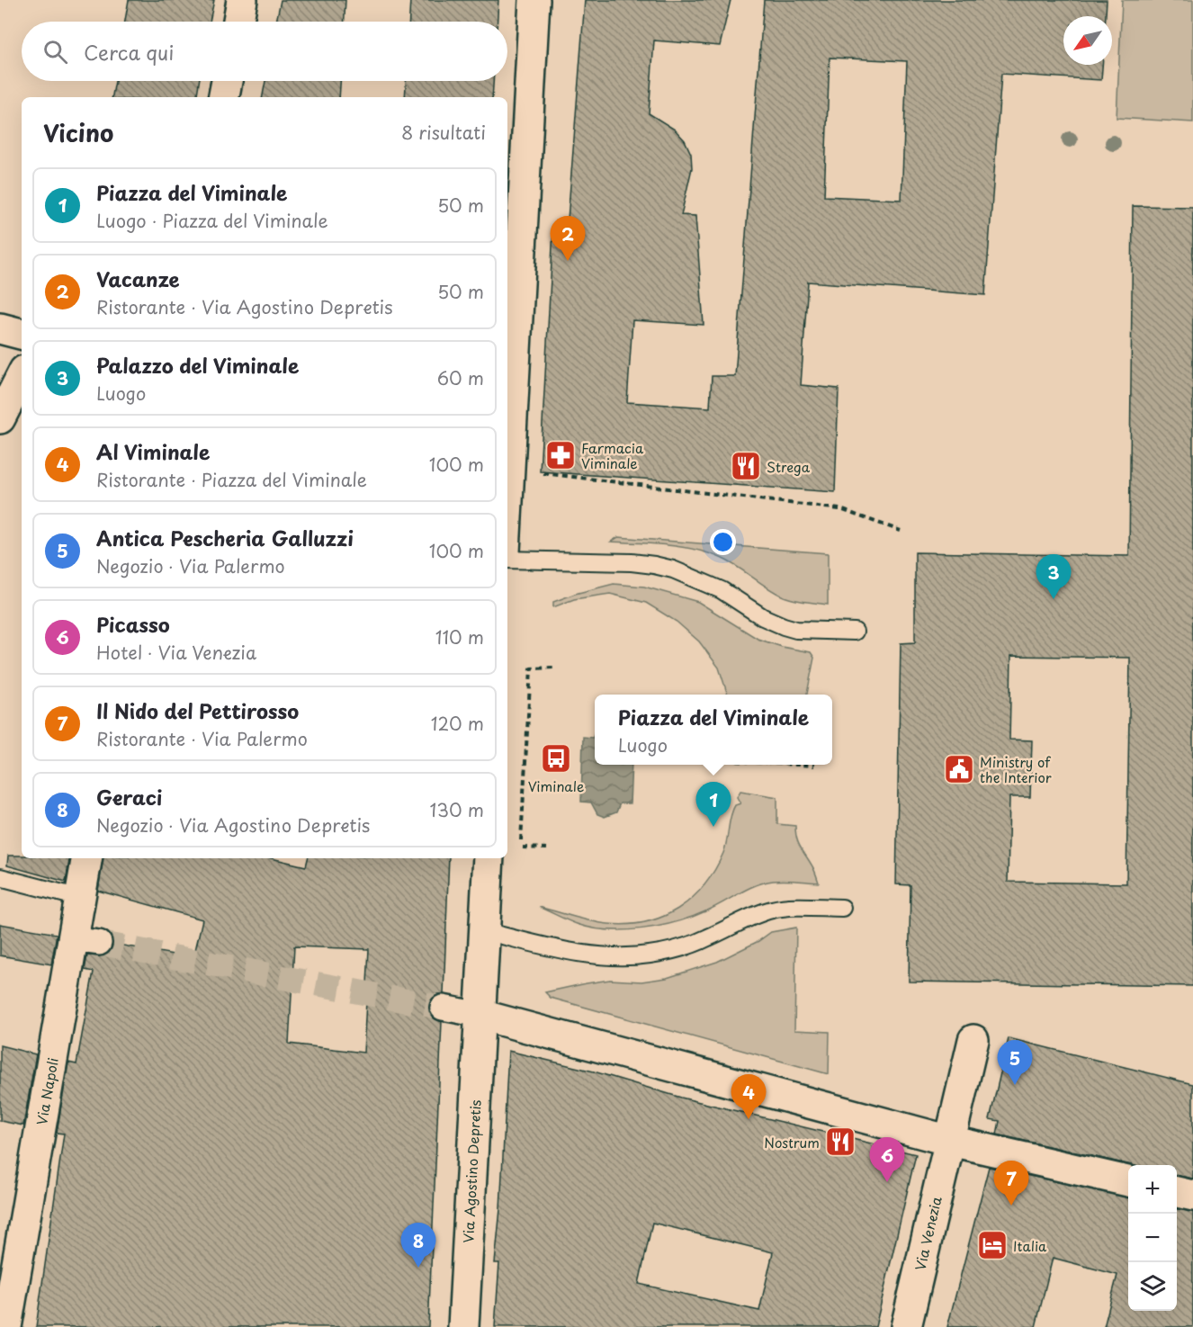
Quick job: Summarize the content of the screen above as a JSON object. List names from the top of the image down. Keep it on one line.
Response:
{"streets":{"street":["Via Napoli","Via Agostino Depretis","Via Venezia"]},"places":{"pharmacy":["Farmacia Viminale"],"restaurant":["Strega","Nostrum"],"bus stop":["Viminale"],"public building":["Ministry of the Interior"],"hotel":["Italia"]},"north":"bottom left","page":{"search":"Cerca qui","heading":["Vicino","8 risultati"],"list":[{"mark":"1","name":"Piazza del Viminale","note":"Luogo · Piazza del Viminale","value":"50 m"},{"mark":"2","name":"Vacanze","note":"Ristorante · Via Agostino Depretis","value":"50 m"},{"mark":"3","name":"Palazzo del Viminale","note":"Luogo","value":"60 m"},{"mark":"4","name":"Al Viminale","note":"Ristorante · Piazza del Viminale","value":"100 m"},{"mark":"5","name":"Antica Pescheria Galluzzi","note":"Negozio · Via Palermo","value":"100 m"},{"mark":"6","name":"Picasso","note":"Hotel · Via Venezia","value":"110 m"},{"mark":"7","name":"Il Nido del Pettirosso","note":"Ristorante · Via Palermo","value":"120 m"},{"mark":"8","name":"Geraci","note":"Negozio · Via Agostino Depretis","value":"130 m"}],"pins":["2","3","1","5","4","6","7","8"],"popup":["Piazza del Viminale","Luogo"],"map_buttons":["+","−"]}}
